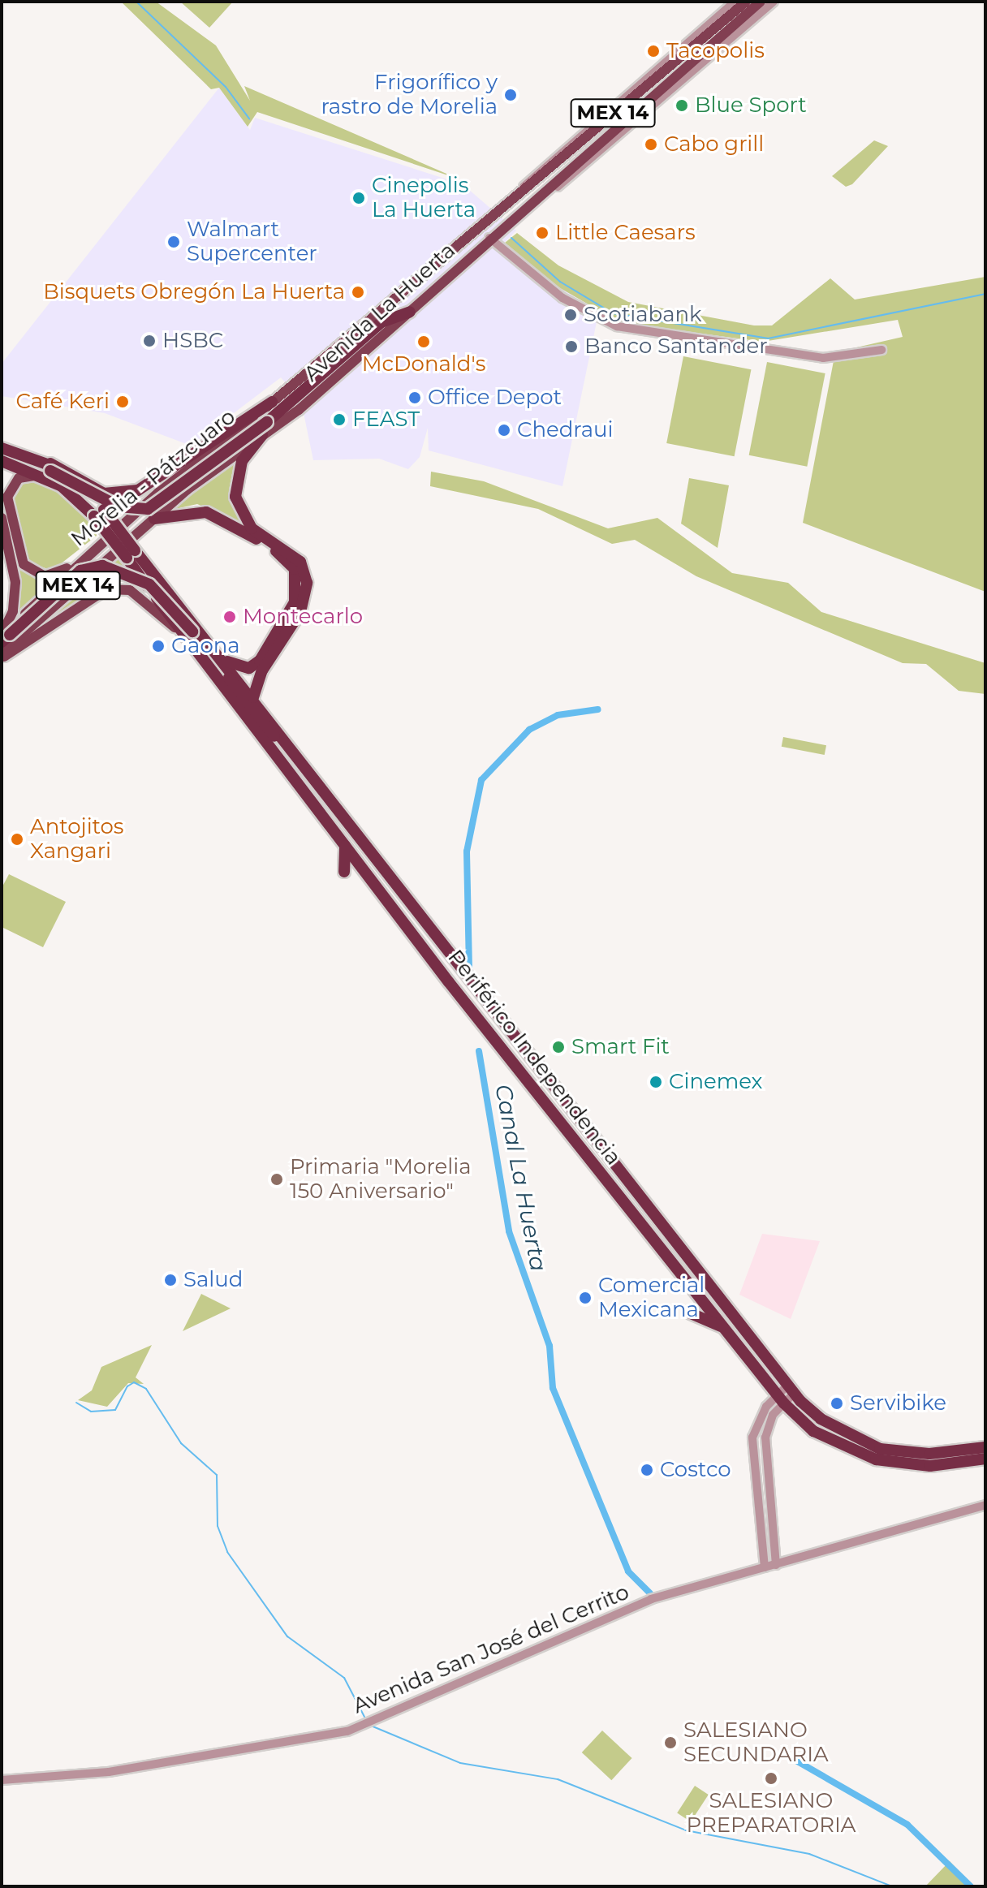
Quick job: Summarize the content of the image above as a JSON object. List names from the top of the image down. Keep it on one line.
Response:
{"streets":{"highway":["Periférico Independencia"],"main road":["MEX 14","Avenida La Huerta","Morelia - Pátzcuaro"],"street":["Avenida San José del Cerrito"]},"crossings":[["MEX 14","Avenida La Huerta"],["Avenida La Huerta","Morelia - Pátzcuaro"]],"water":["Canal La Huerta"],"places":["Tacopolis","Frigorífico y rastro de Morelia","Blue Sport","Cabo grill","Cinepolis La Huerta","Little Caesars","Walmart Supercenter","Bisquets Obregón La Huerta","Scotiabank","HSBC","McDonald's","Banco Santander","Office Depot","Café Keri","FEAST","Chedraui","Montecarlo","Gaona","Antojitos Xangari","Smart Fit","Cinemex","Primaria \"Morelia 150 Aniversario\"","Salud","Comercial Mexicana","Servibike","Costco","SALESIANO SECUNDARIA","SALESIANO PREPARATORIA"]}
